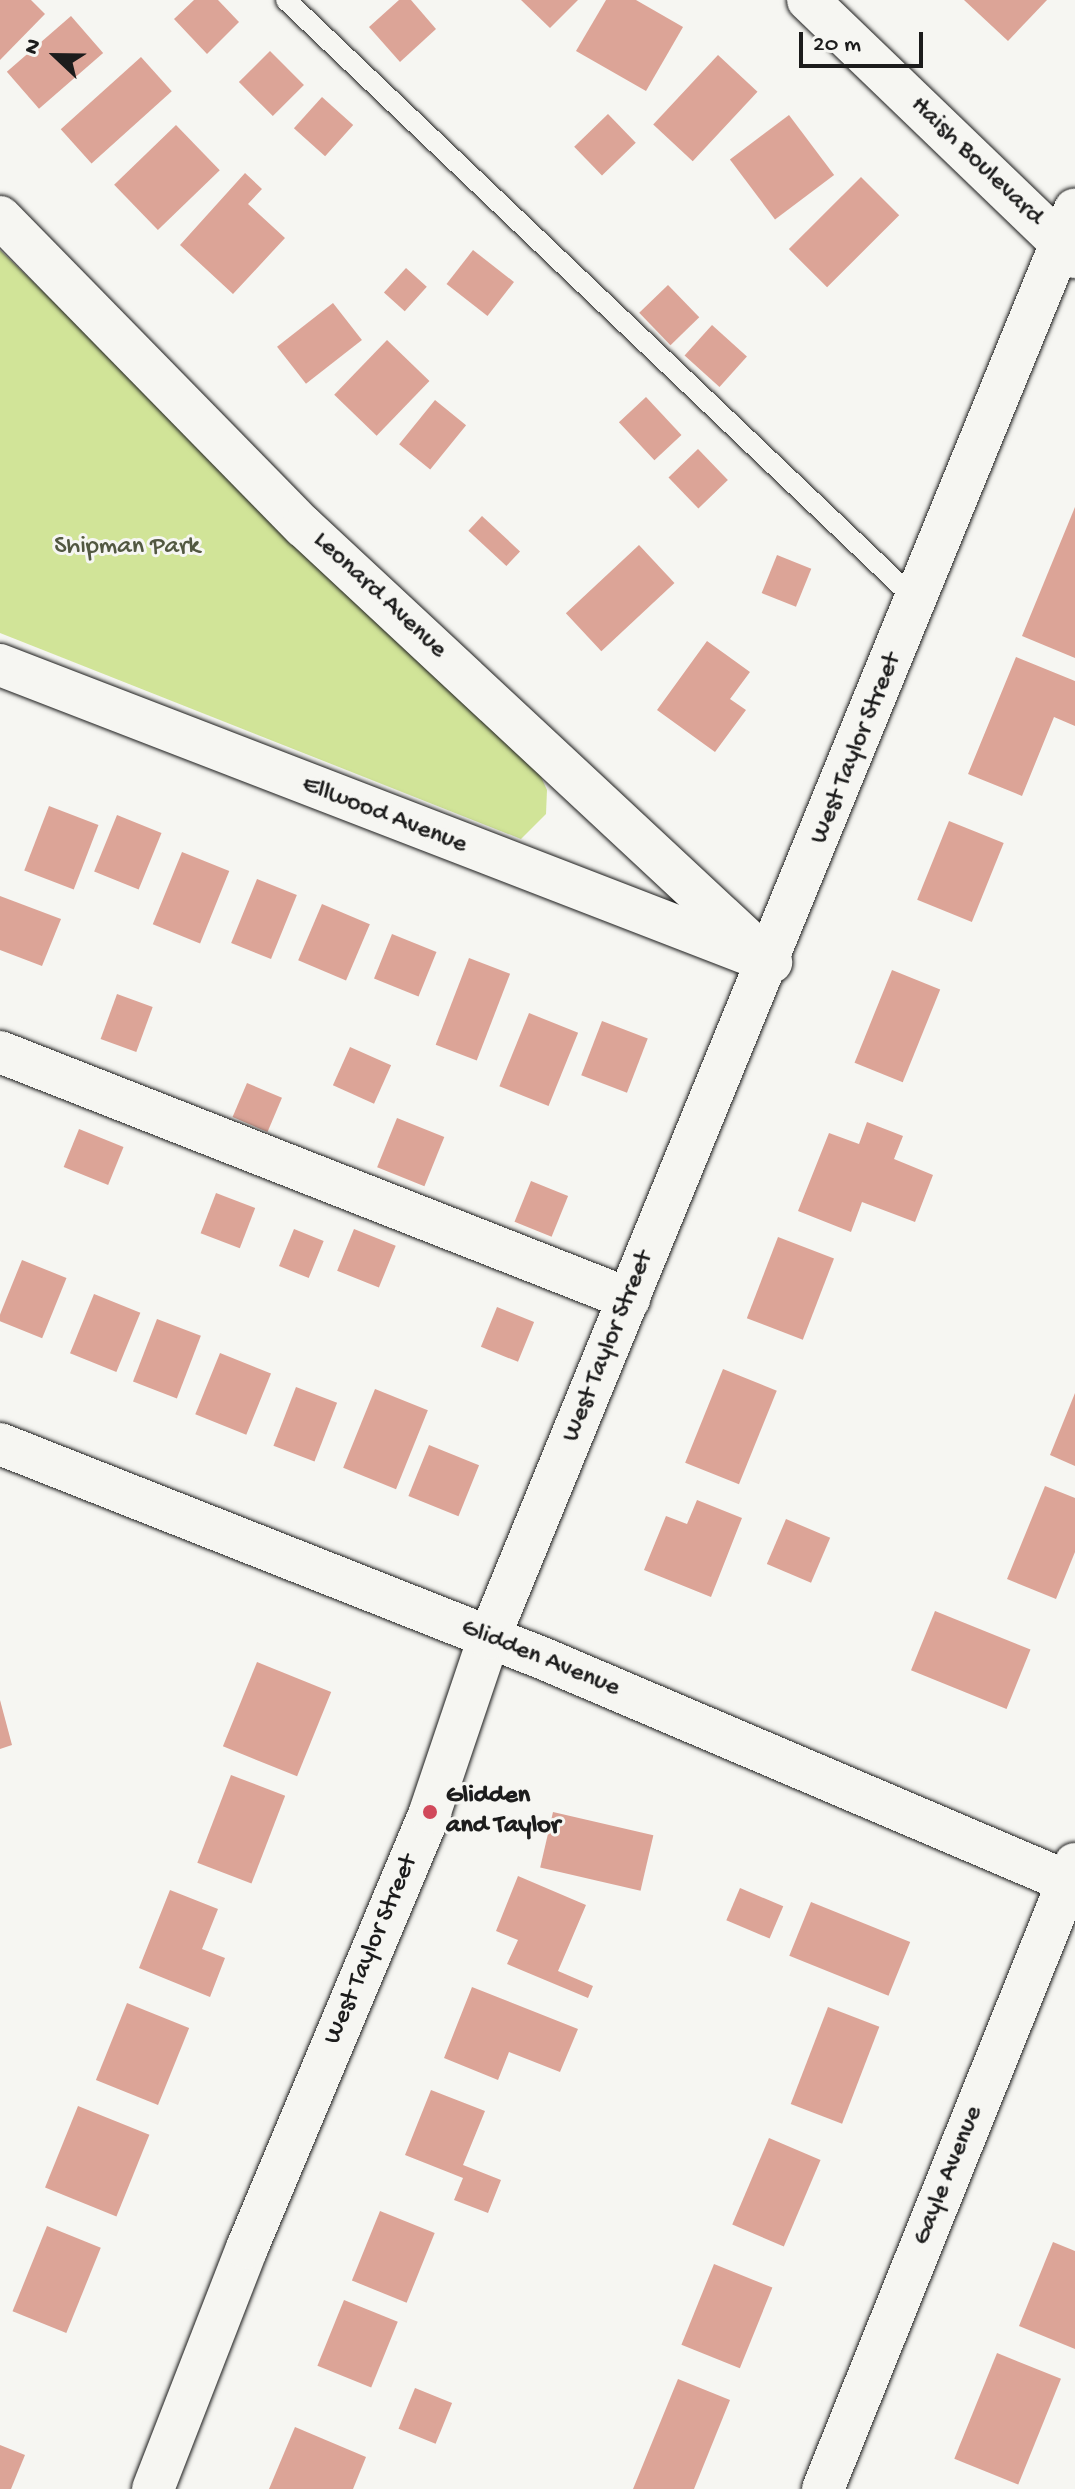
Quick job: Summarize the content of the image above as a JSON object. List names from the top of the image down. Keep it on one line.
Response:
{"streets":{"street":["Haish Boulevard","Leonard Avenue","West Taylor Street","Ellwood Avenue","Glidden Avenue","Gayle Avenue"]},"crossings":[["Haish Boulevard","West Taylor Street"],["Leonard Avenue","West Taylor Street"],["Leonard Avenue","Ellwood Avenue"],["West Taylor Street","Ellwood Avenue"],["West Taylor Street","Glidden Avenue"],["Glidden Avenue","Gayle Avenue"]],"parks":["Shipman Park"],"places":["Glidden and Taylor"],"scale_bar":"20 m","north":"left"}
